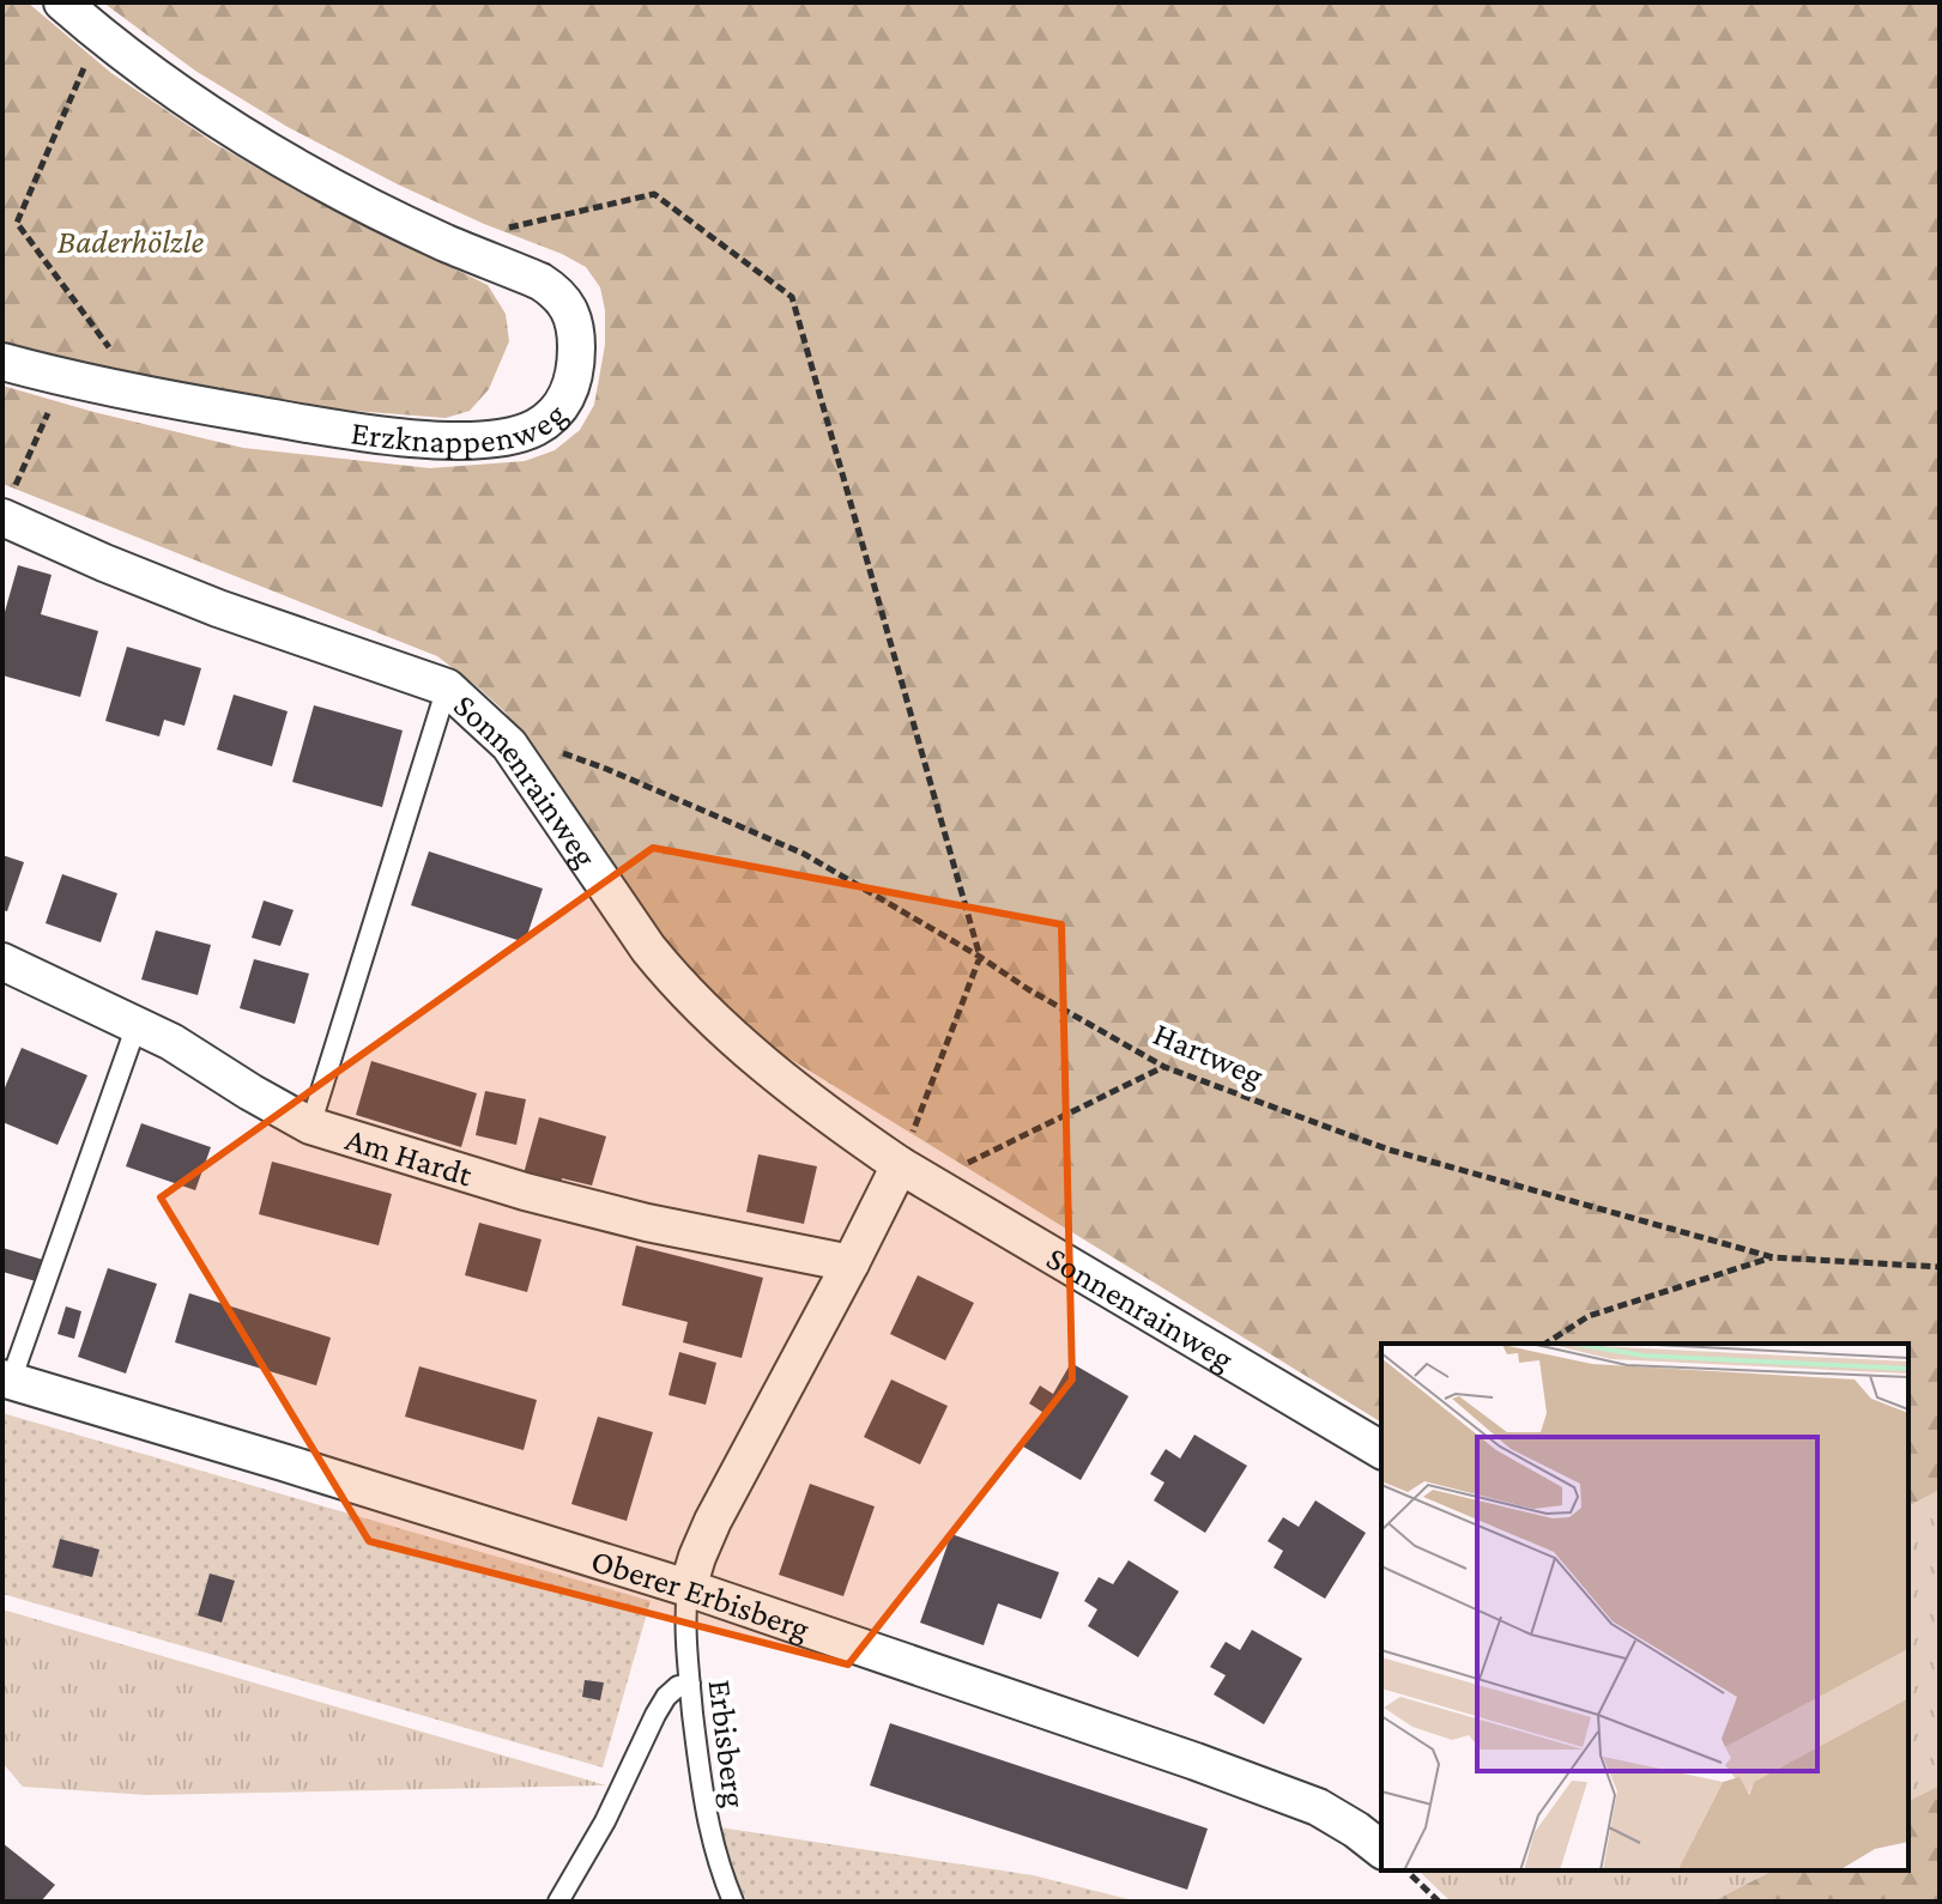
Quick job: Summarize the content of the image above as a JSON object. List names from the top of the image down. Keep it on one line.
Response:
{"streets":{"street":["Erzknappenweg","Sonnenrainweg","Am Hardt","Oberer Erbisberg"],"lane":["Erbisberg"],"path":["Hartweg"]},"crossings":[["Sonnenrainweg","Hartweg"],["Oberer Erbisberg","Erbisberg"]],"parks":["Baderhölzle"]}
